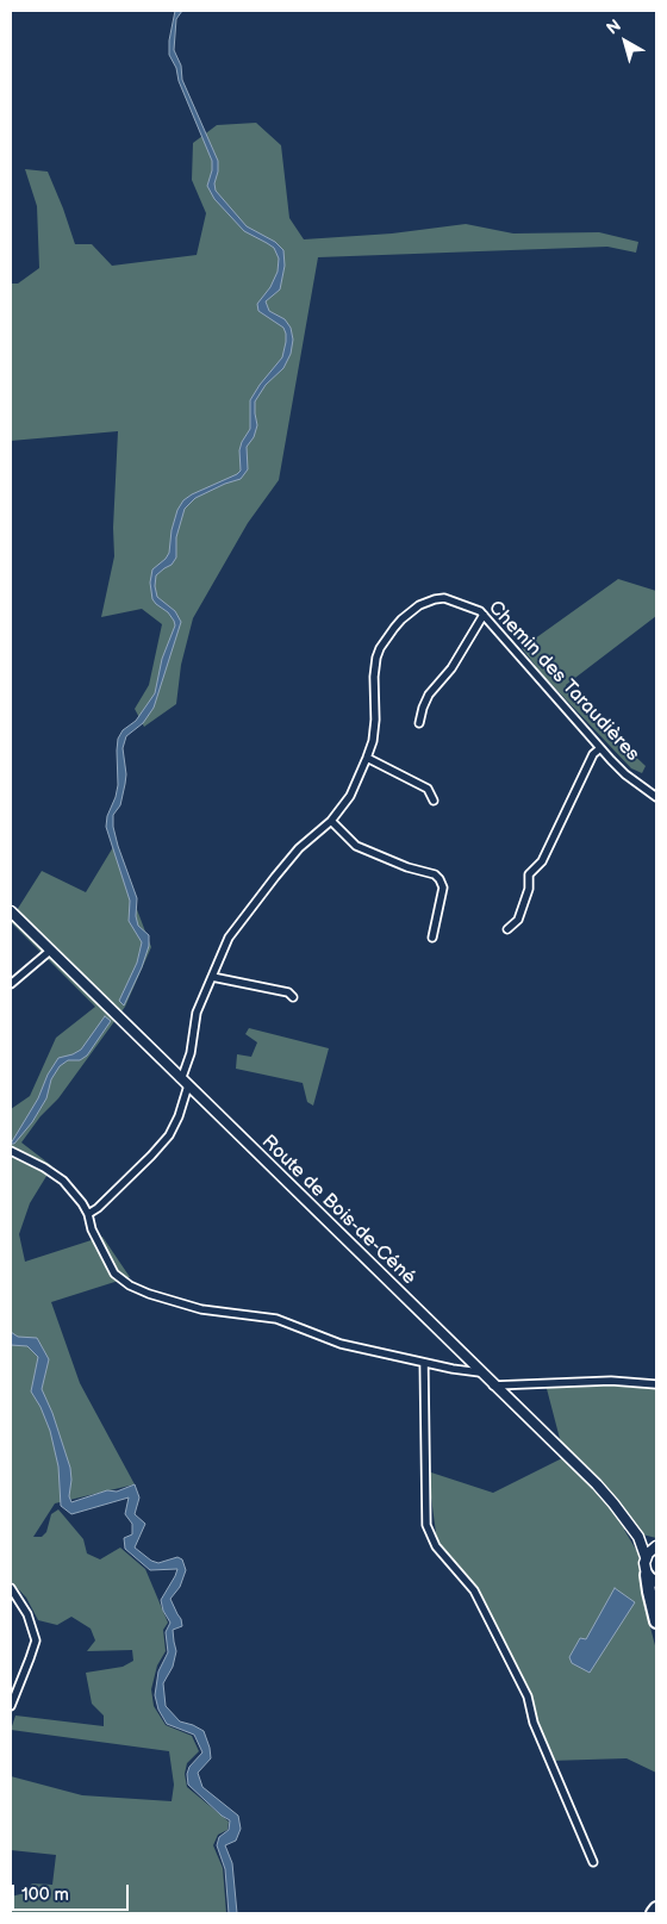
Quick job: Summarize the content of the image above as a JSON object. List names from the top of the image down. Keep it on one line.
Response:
{"streets":{"street":["Chemin des Taraudières","Route de Bois-de-Céné"]},"crossings":[["Chemin des Taraudières","Route de Bois-de-Céné"]],"scale_bar":"100 m","north":"top left"}
